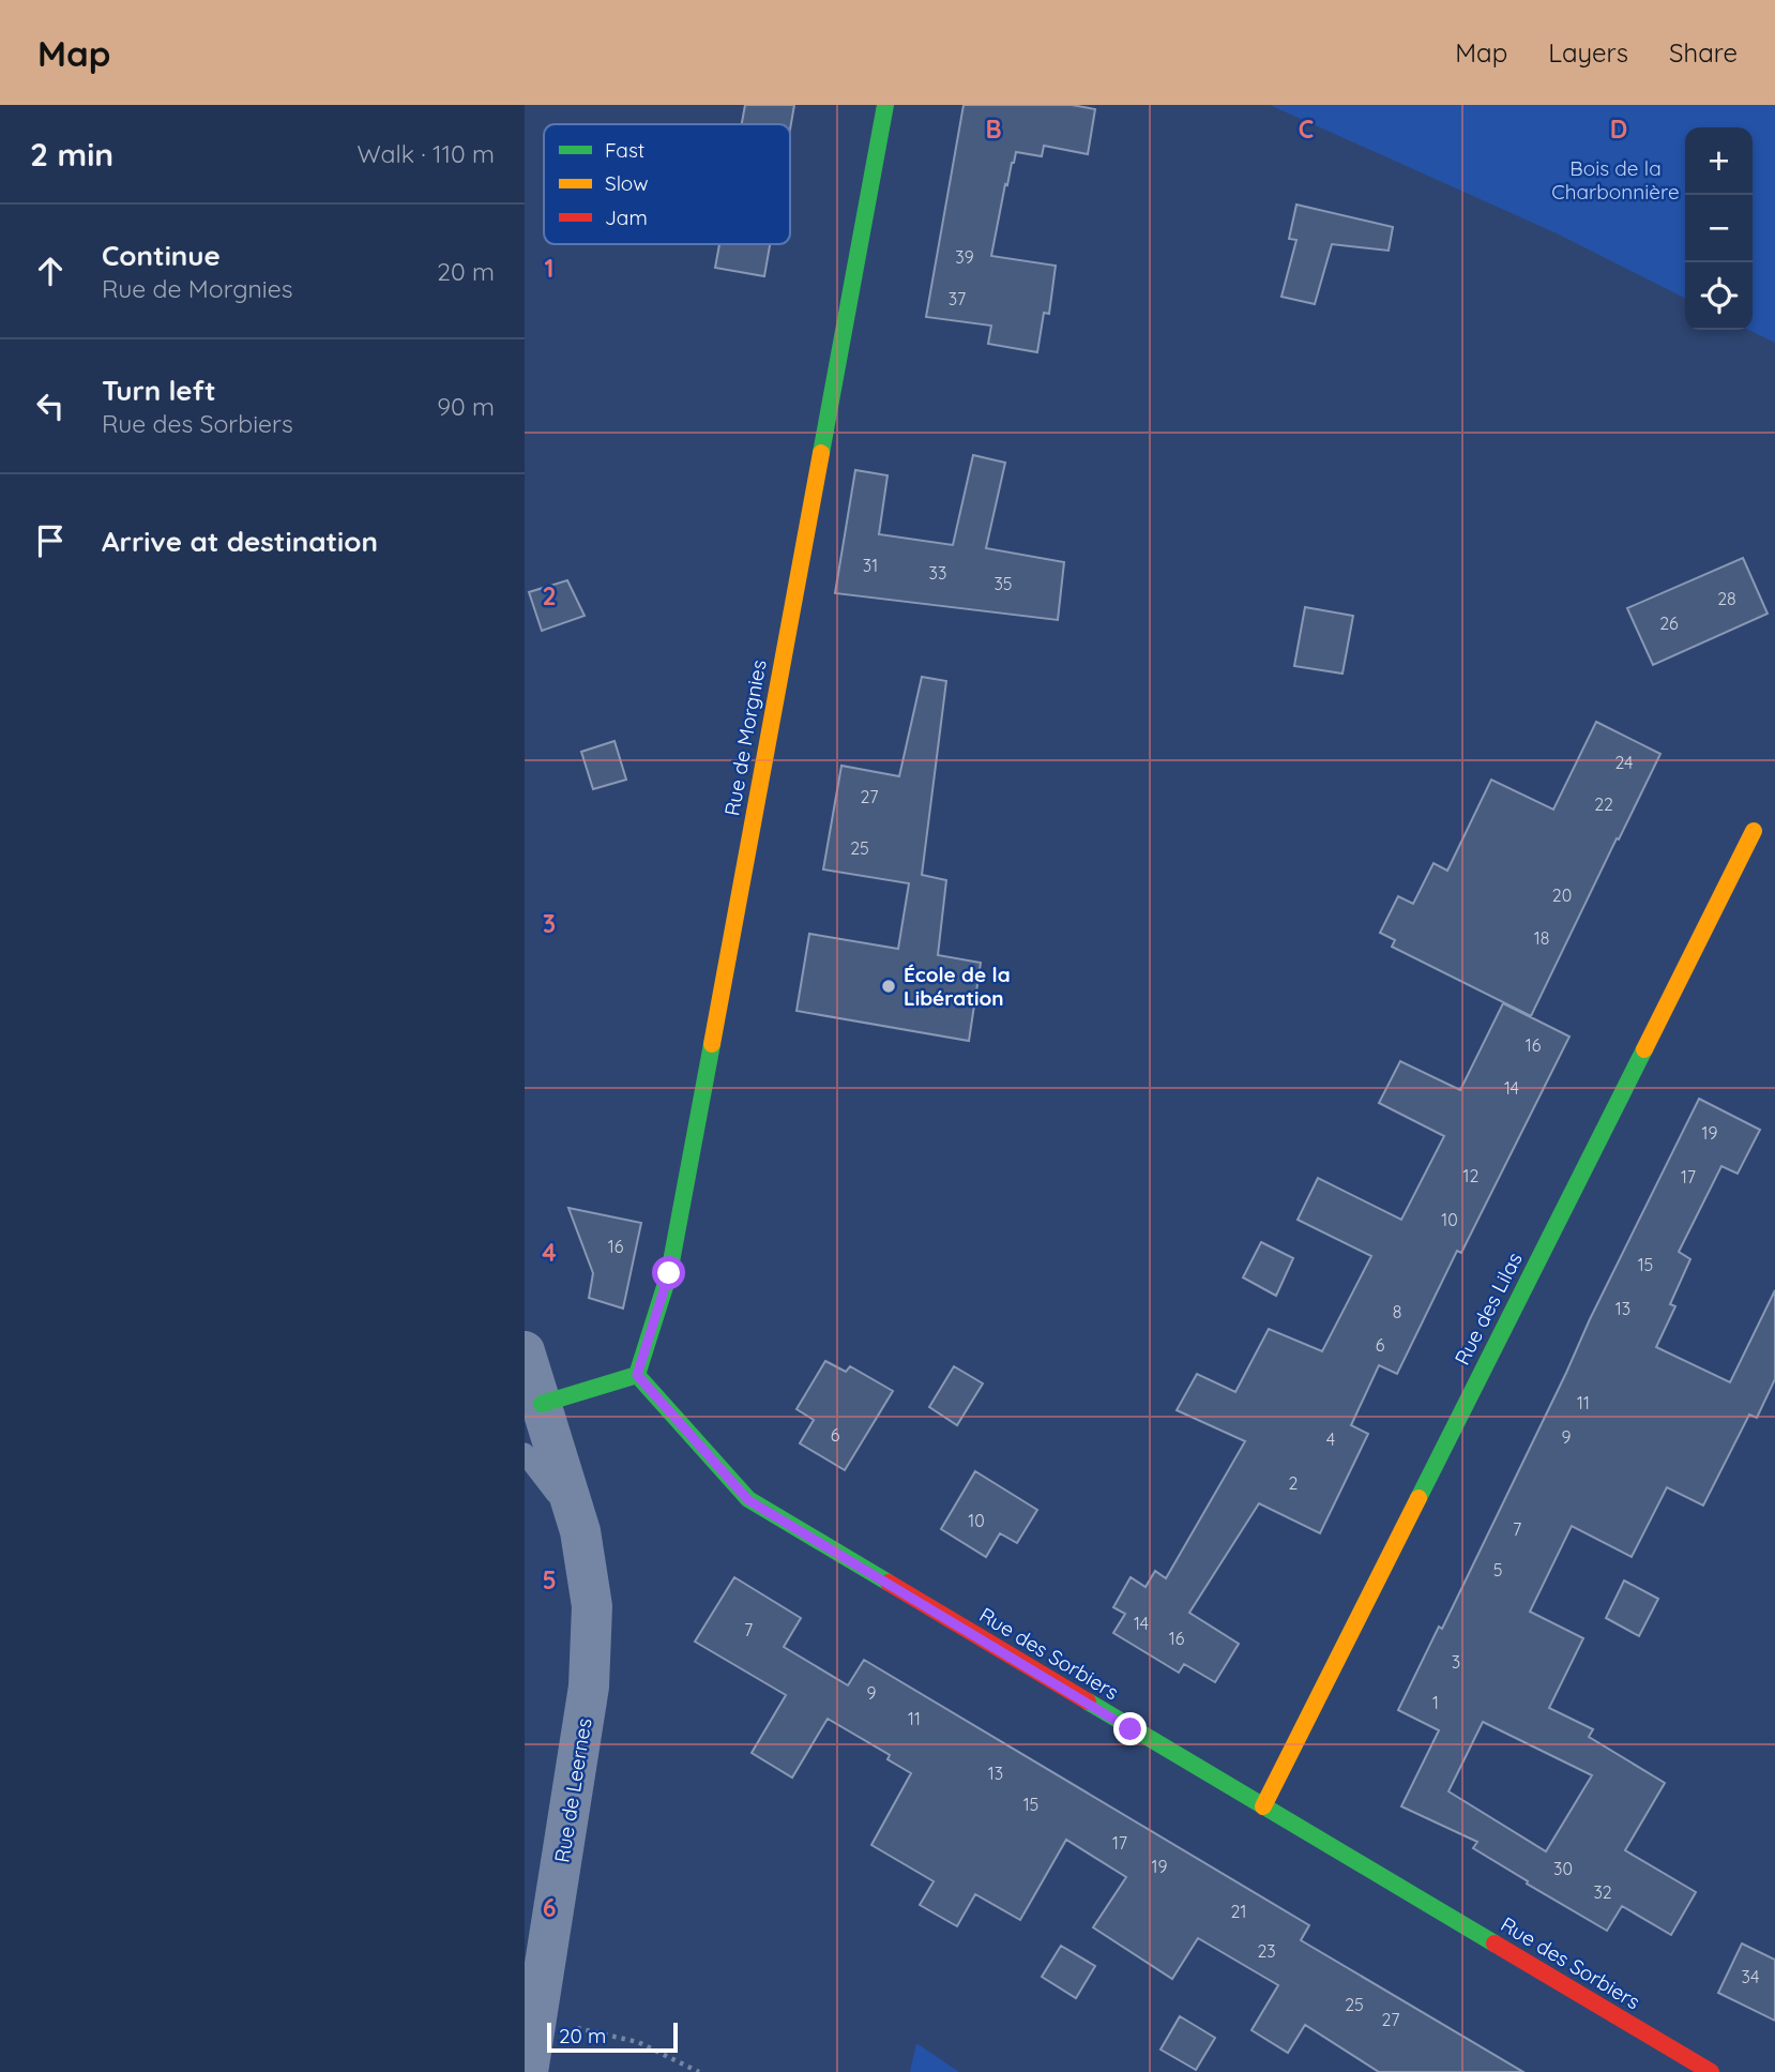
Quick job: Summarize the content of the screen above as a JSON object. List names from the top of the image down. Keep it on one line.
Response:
{"streets":{"street":["Rue de Morgnies","Rue des Lilas","Rue des Sorbiers","Rue de Leernes"]},"crossings":[["Rue de Morgnies","Rue des Sorbiers"],["Rue des Lilas","Rue des Sorbiers"]],"parks":["Bois de la Charbonnière"],"places":["École de la Libération"],"house_numbers":["39","37","31","33","35","28","26","24","27","22","25","20","18","16","14","19","12","17","10","16","15","13","8","6","11","6","9","4","2","10","7","5","14","7","16","3","9","1","11","13","15","17","19","30","32","21","23","34","25","27"],"legend":["Fast","Slow","Jam"],"scale_bar":"20 m","page":{"header":"Map","nav":["Map","Layers","Share"],"heading":["2 min","Walk · 110 m"],"map_buttons":["+","−"],"list":[["Continue","Rue de Morgnies","20 m"],["Turn left","Rue des Sorbiers","90 m"],"Arrive at destination"],"scale":"20 m"},"grid":{"columns":["B","C","D"],"rows":["1","2","3","4","5","6"]}}
